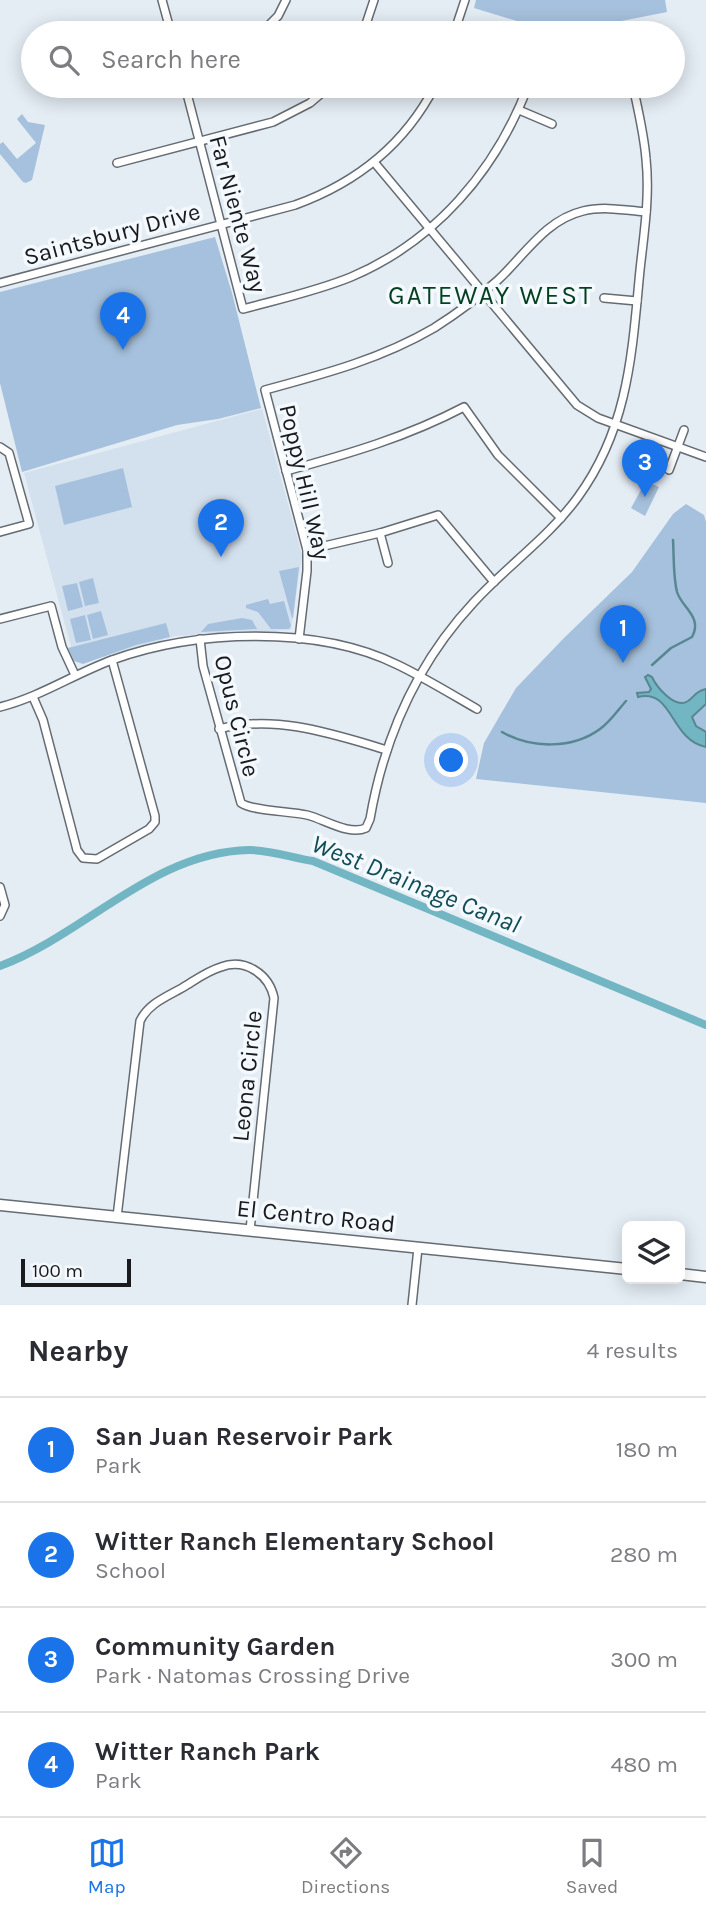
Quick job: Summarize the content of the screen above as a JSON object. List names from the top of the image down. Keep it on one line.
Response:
{"streets":{"main road":["El Centro Road"],"street":["Far Niente Way","Saintsbury Drive","Poppy Hill Way","Opus Circle","Leona Circle"]},"crossings":[["Far Niente Way","Saintsbury Drive"],["Poppy Hill Way","Opus Circle"],["Leona Circle","El Centro Road"]],"districts":["GATEWAY WEST"],"water":["West Drainage Canal"],"scale_bar":"100 m","page":{"search":"Search here","pins":["4","3","2","1"],"scale":"100 m","heading":["Nearby","4 results"],"list":[{"mark":"1","name":"San Juan Reservoir Park","note":"Park","value":"180 m"},{"mark":"2","name":"Witter Ranch Elementary School","note":"School","value":"280 m"},{"mark":"3","name":"Community Garden","note":"Park · Natomas Crossing Drive","value":"300 m"},{"mark":"4","name":"Witter Ranch Park","note":"Park","value":"480 m"}],"nav":["Map","Directions","Saved"]}}
